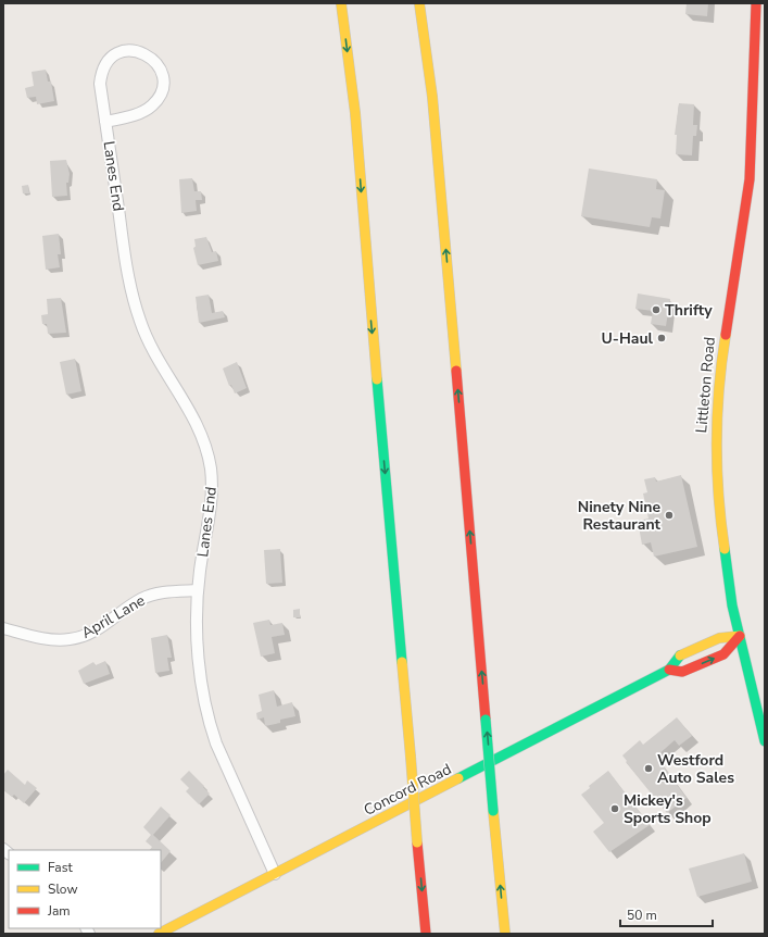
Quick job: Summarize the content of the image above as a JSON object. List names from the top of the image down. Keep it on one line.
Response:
{"streets":{"main road":["Littleton Road","Concord Road"],"street":["Lanes End","April Lane"]},"crossings":[["Lanes End","April Lane"],["Lanes End","Concord Road"],["Littleton Road","Concord Road"]],"places":["Thrifty","U-Haul","Ninety Nine Restaurant","Westford Auto Sales","Mickey's Sports Shop"],"legend":["Fast","Slow","Jam"],"scale_bar":"50 m"}
